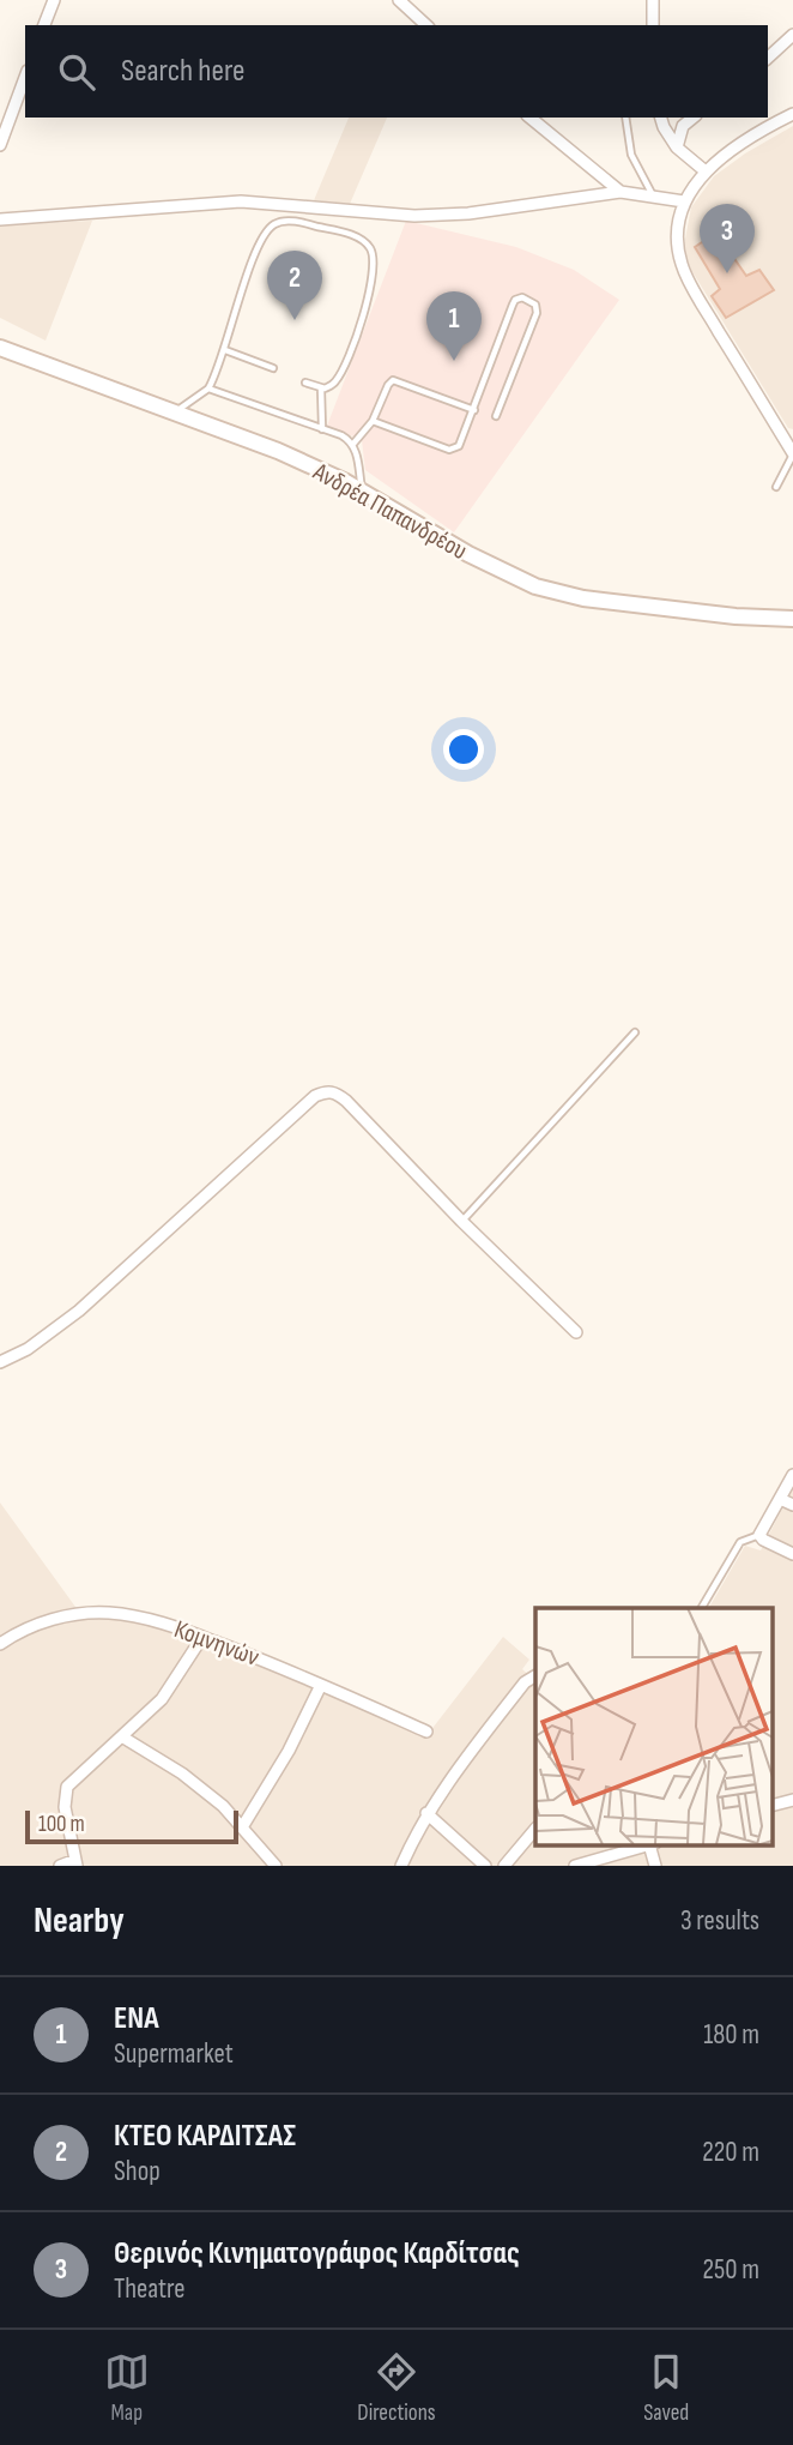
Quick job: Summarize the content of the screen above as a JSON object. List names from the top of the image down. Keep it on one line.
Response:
{"streets":{"main road":["Ανδρέα Παπανδρέου"],"street":["Κομνηνών"]},"scale_bar":"100 m","page":{"search":"Search here","pins":["3","2","1"],"scale":"100 m","heading":["Nearby","3 results"],"list":[{"mark":"1","name":"ΕΝΑ","note":"Supermarket","value":"180 m"},{"mark":"2","name":"ΚΤΕΟ ΚΑΡΔΙΤΣΑΣ","note":"Shop","value":"220 m"},{"mark":"3","name":"Θερινός Κινηματογράφος Καρδίτσας","note":"Theatre","value":"250 m"}],"nav":["Map","Directions","Saved"]}}
